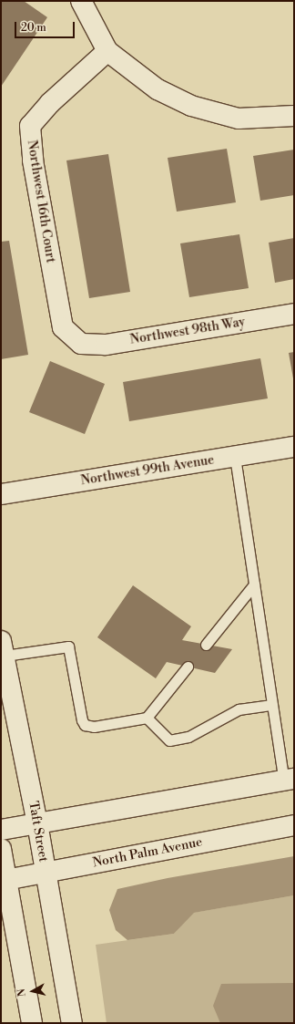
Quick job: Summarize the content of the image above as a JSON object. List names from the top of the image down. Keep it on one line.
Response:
{"streets":{"street":["Northwest 16th Court","Northwest 98th Way","Northwest 99th Avenue","Taft Street","North Palm Avenue"]},"crossings":[["Northwest 16th Court","Northwest 98th Way"],["Taft Street","North Palm Avenue"]],"scale_bar":"20 m","north":"left"}
